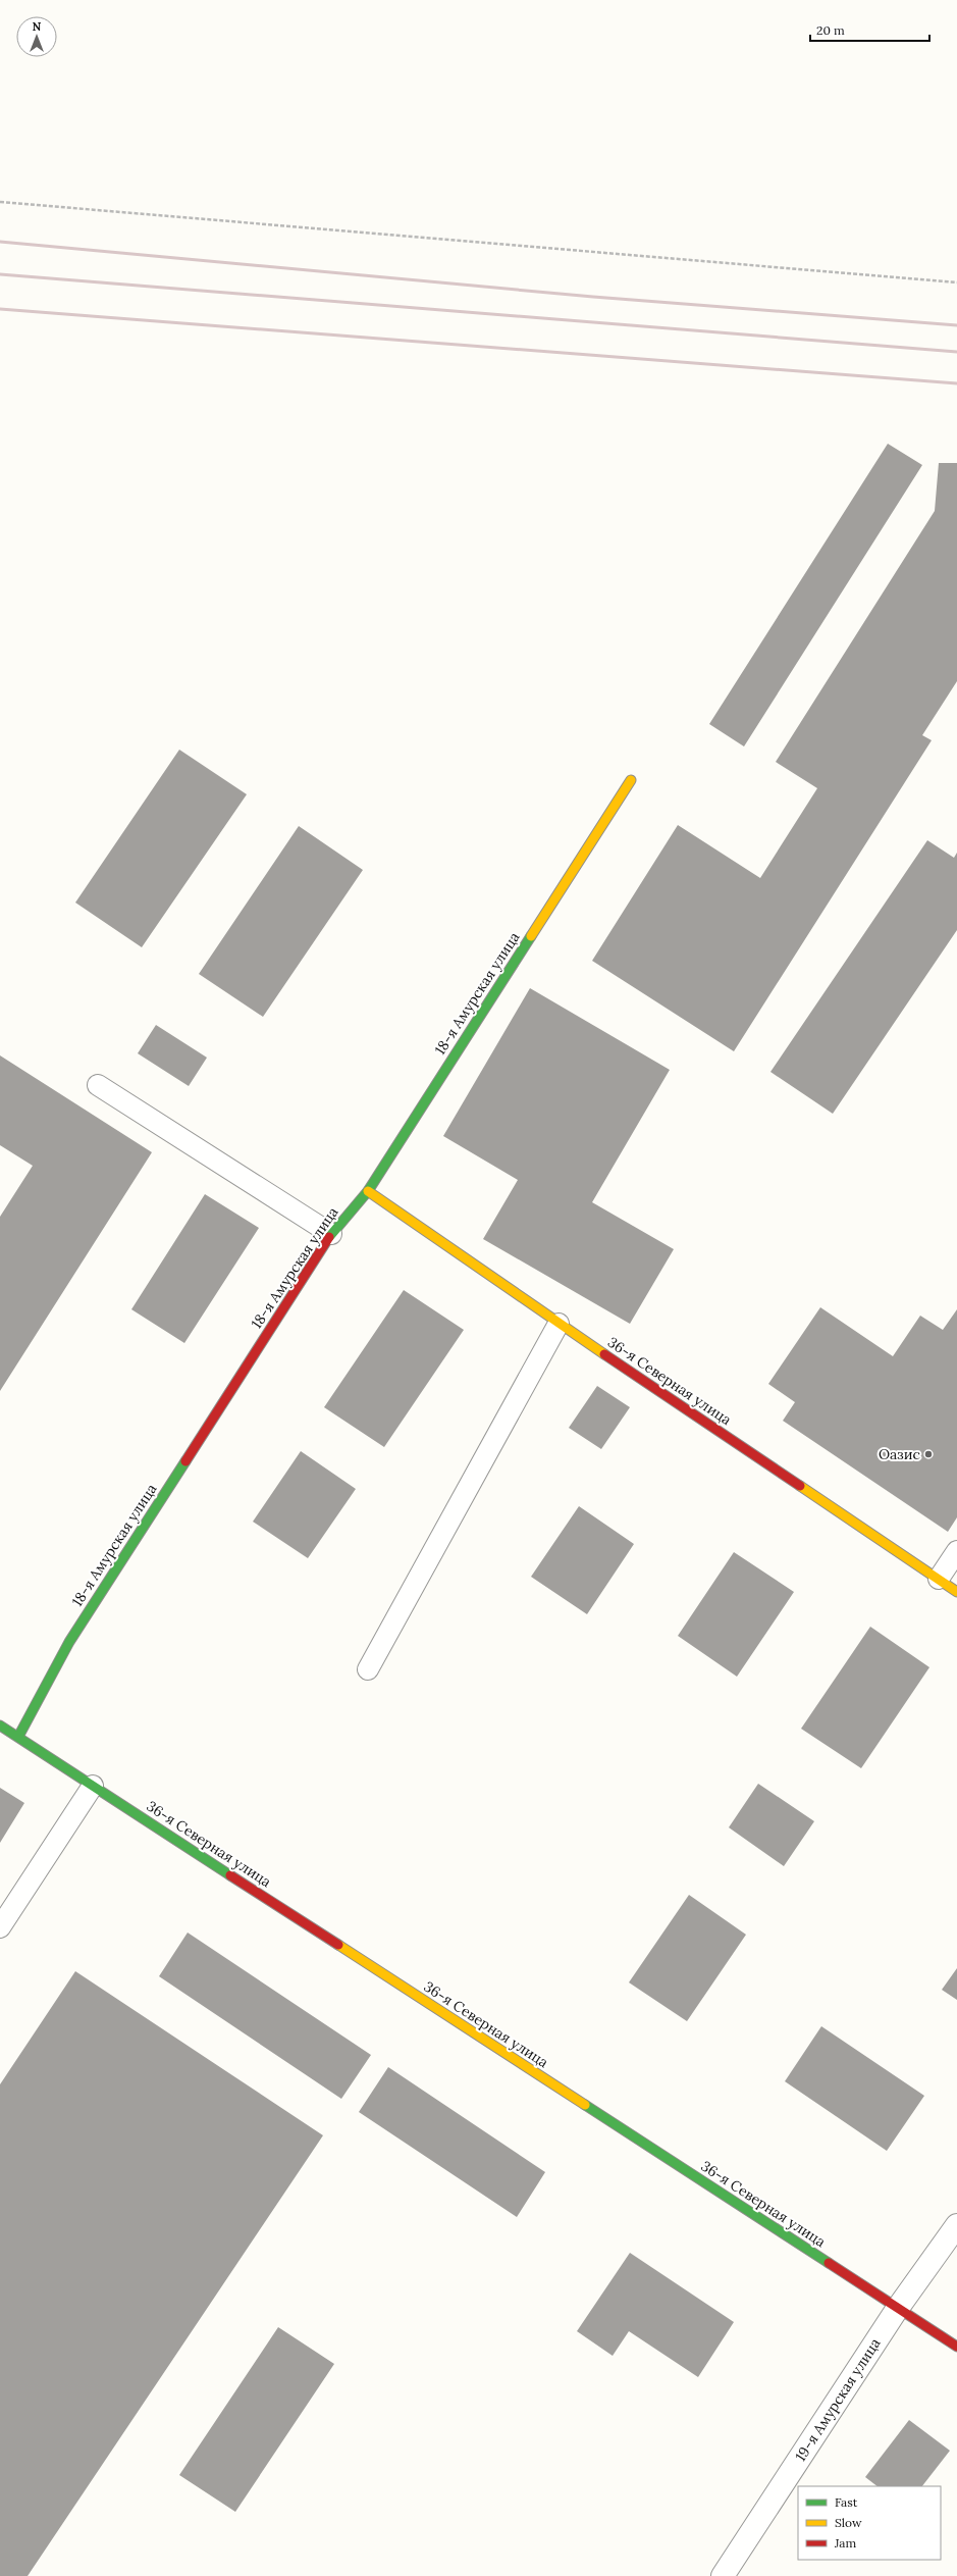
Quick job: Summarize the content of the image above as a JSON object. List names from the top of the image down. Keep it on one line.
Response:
{"streets":{"street":["18-я Амурская улица","36-я Северная улица","19-я Амурская улица"]},"crossings":[["18-я Амурская улица","36-я Северная улица"],["36-я Северная улица","19-я Амурская улица"]],"places":["Оазис"],"legend":["Fast","Slow","Jam"],"scale_bar":"20 m","north":"top"}
